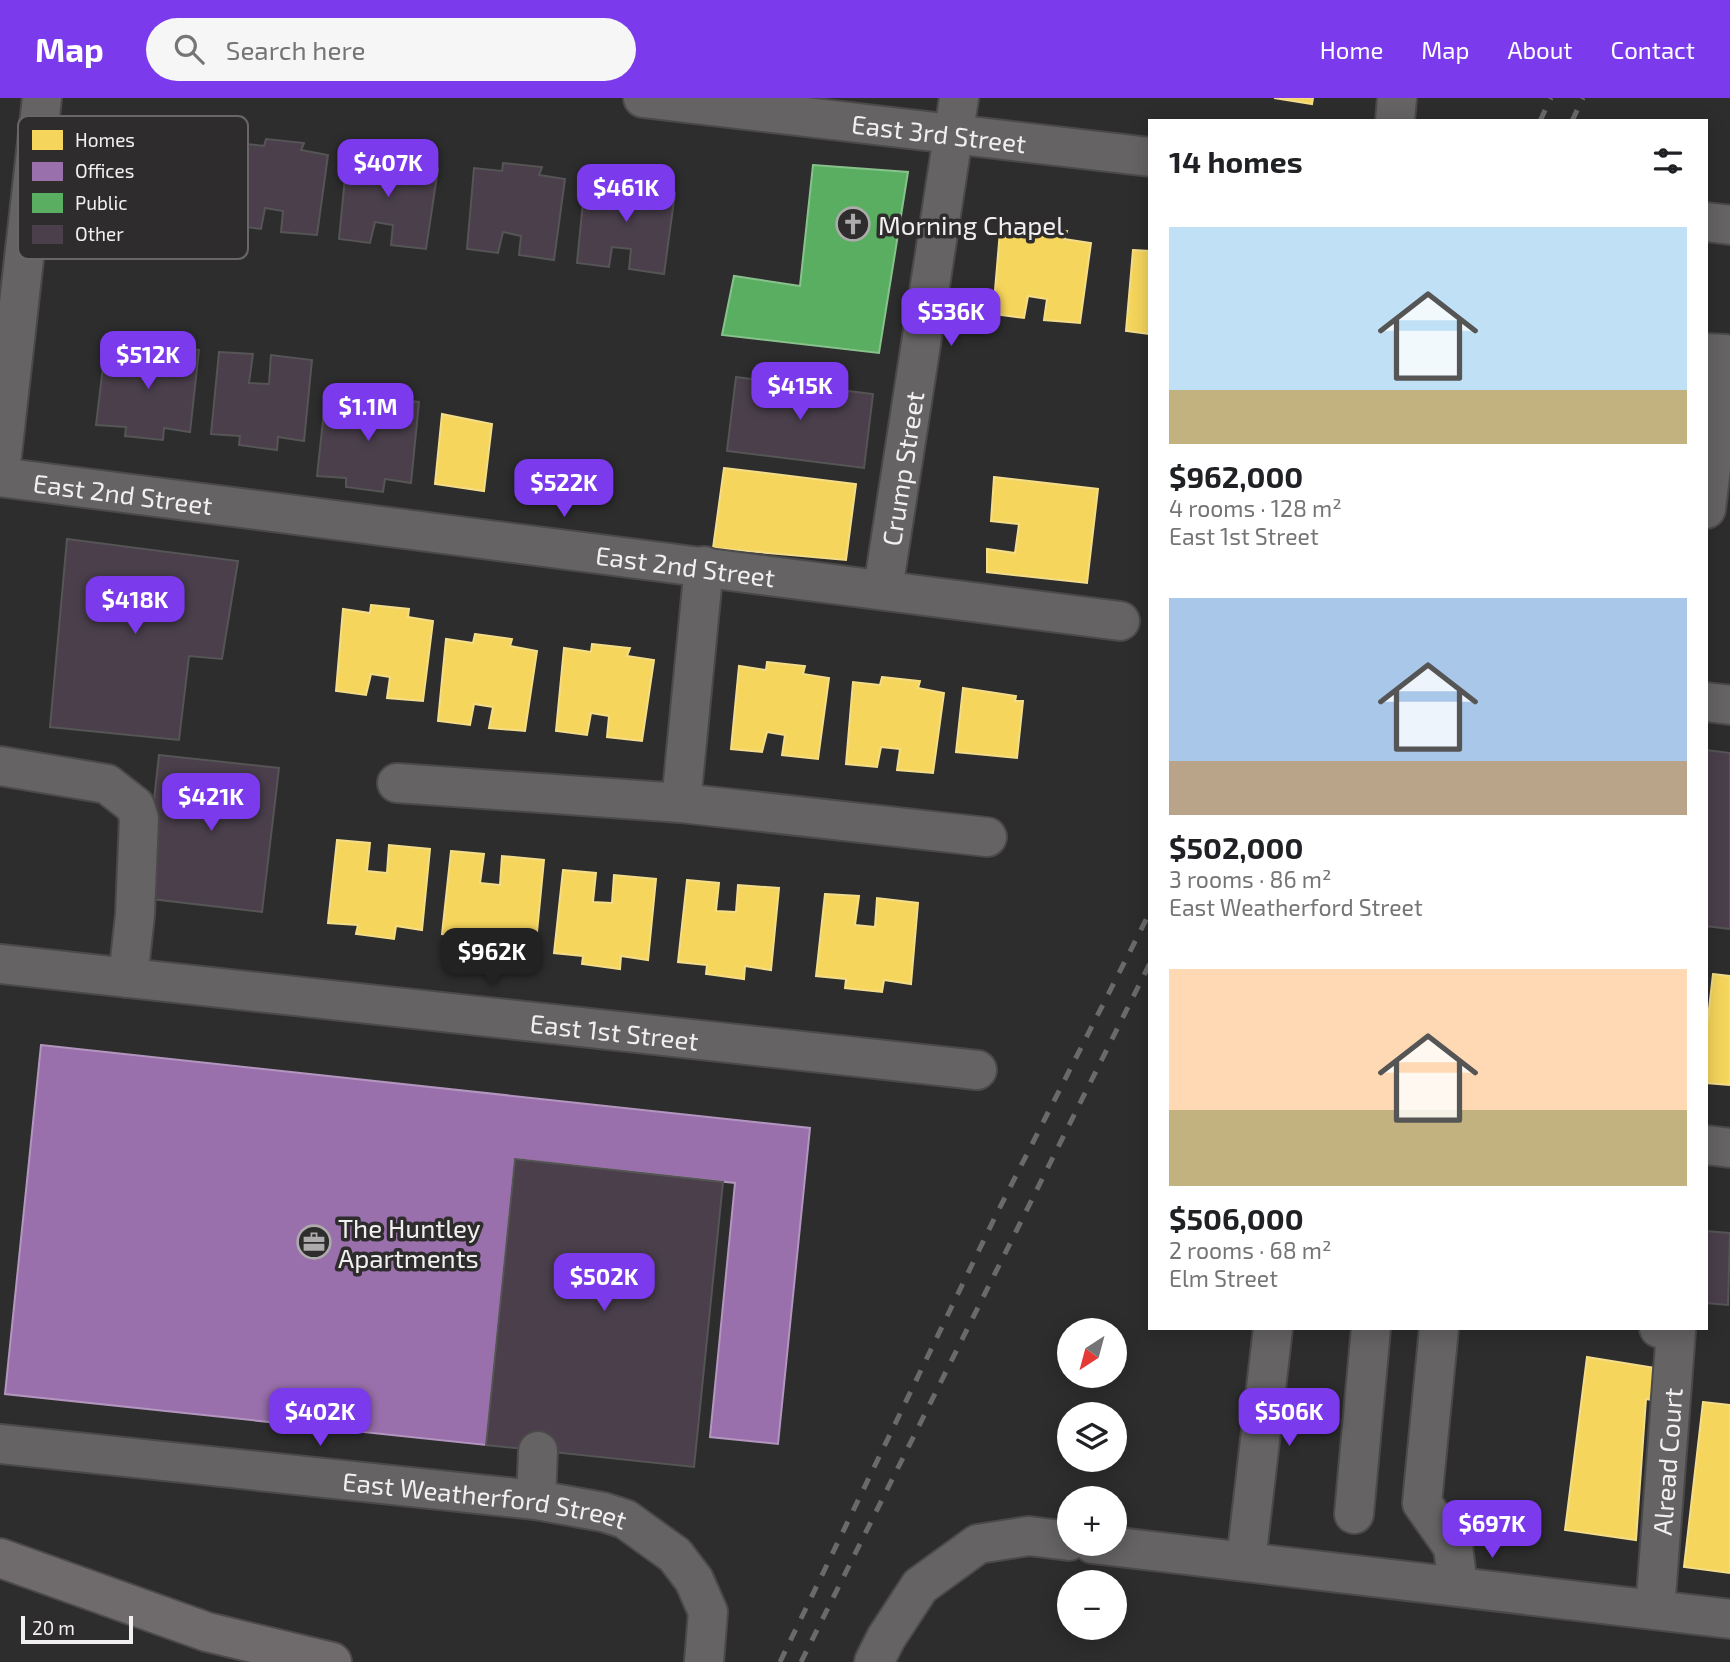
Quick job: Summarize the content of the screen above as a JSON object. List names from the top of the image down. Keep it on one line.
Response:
{"streets":{"street":["East 3rd Street","Crump Street","East 2nd Street","East 1st Street","Alread Court","East Weatherford Street"]},"crossings":[["East 3rd Street","Crump Street"],["Crump Street","East 2nd Street"]],"places":{"church":["Morning Chapel"],"office":["The Huntley Apartments"]},"legend":["Homes","Offices","Public","Other"],"scale_bar":"20 m","north":"bottom left","page":{"header":"Map","search":"Search here","nav":["Home","Map","About","Contact"],"heading":"14 homes","price":["$407K","$461K","$536K","$512K","$415K","$1.1M","$522K","$418K","$421K","$962K","$502K","$402K","$506K","$697K"],"list":[{"name":"$962,000","note":"4 rooms · 128 m² · East 1st Street"},{"name":"$502,000","note":"3 rooms · 86 m² · East Weatherford Street"},{"name":"$506,000","note":"2 rooms · 68 m² · Elm Street"}],"map_buttons":["+","−"],"scale":"20 m"}}
